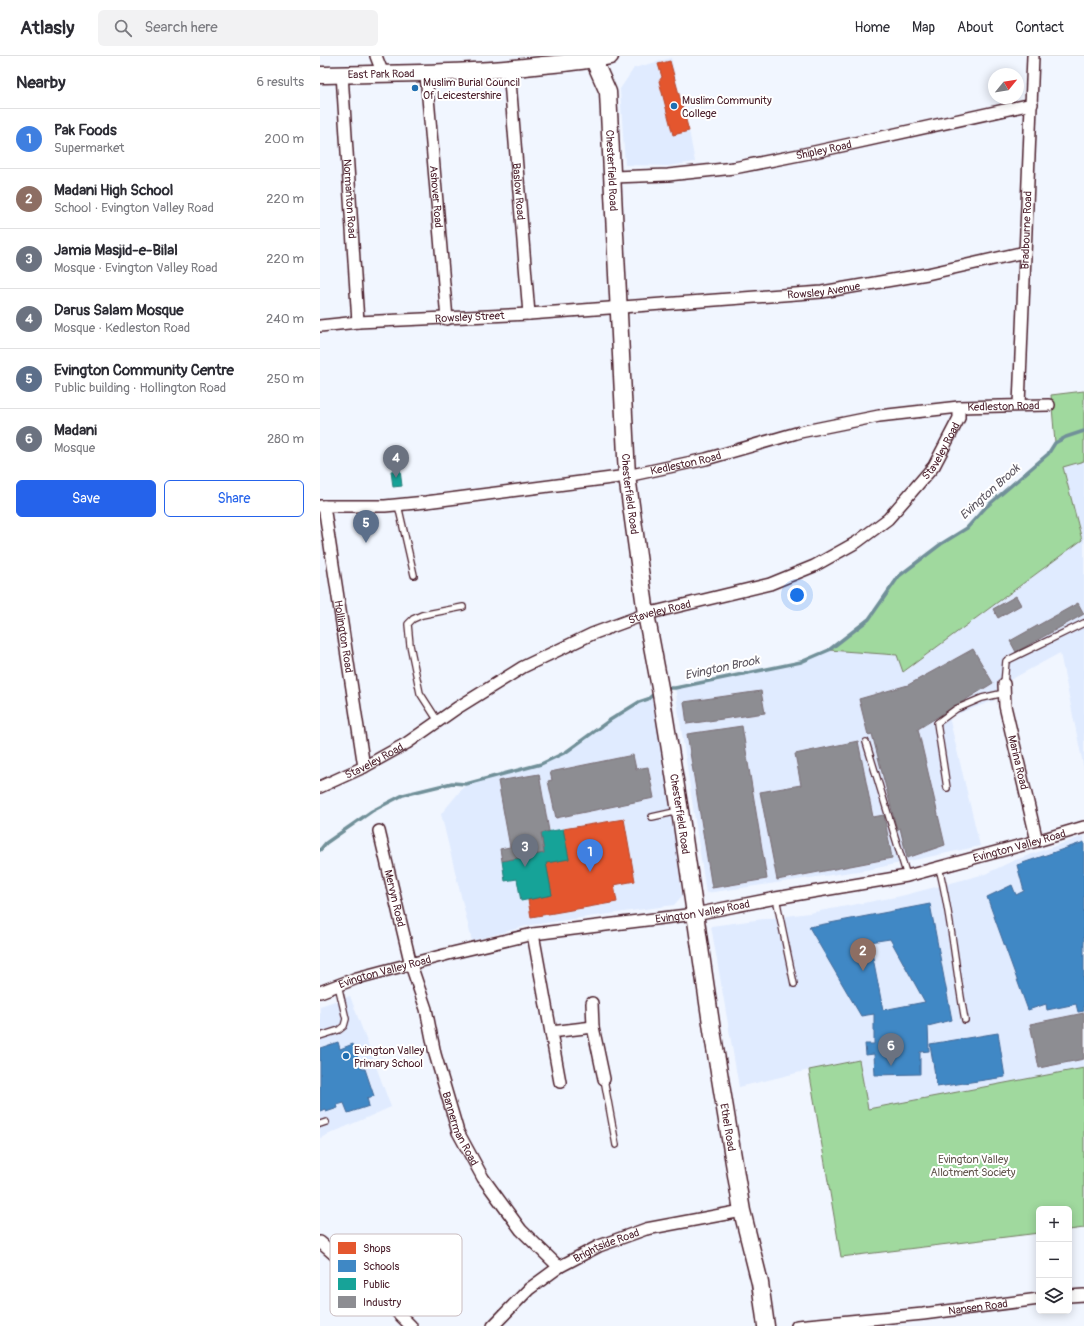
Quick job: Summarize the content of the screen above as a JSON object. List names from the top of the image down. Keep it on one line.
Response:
{"streets":{"street":["East Park Road","Shipley Road","Chesterfield Road","Baslow Road","Ashover Road","Normanton Road","Bradbourne Road","Rowsley Avenue","Rowsley Street","Kedleston Road","Staveley Road","Hollington Road","Marina Road","Evington Valley Road","Mervyn Road","Ethel Road","Bannerman Road","Brightside Road","Nansen Road"]},"crossings":[["East Park Road","Chesterfield Road"],["East Park Road","Baslow Road"],["East Park Road","Ashover Road"],["East Park Road","Normanton Road"],["Shipley Road","Chesterfield Road"],["Shipley Road","Bradbourne Road"],["Chesterfield Road","Rowsley Avenue"],["Chesterfield Road","Rowsley Street"],["Chesterfield Road","Kedleston Road"],["Chesterfield Road","Staveley Road"],["Chesterfield Road","Evington Valley Road"],["Chesterfield Road","Ethel Road"],["Baslow Road","Rowsley Street"],["Ashover Road","Rowsley Street"],["Normanton Road","Rowsley Street"],["Bradbourne Road","Rowsley Avenue"],["Bradbourne Road","Kedleston Road"],["Rowsley Avenue","Rowsley Street"],["Kedleston Road","Staveley Road"],["Kedleston Road","Hollington Road"],["Staveley Road","Hollington Road"],["Marina Road","Evington Valley Road"],["Evington Valley Road","Mervyn Road"],["Evington Valley Road","Ethel Road"],["Evington Valley Road","Bannerman Road"],["Mervyn Road","Bannerman Road"],["Ethel Road","Brightside Road"],["Bannerman Road","Brightside Road"]],"water":["Evington Brook"],"parks":["Evington Valley Allotment Society"],"places":["Muslim Burial Council Of Leicestershire","Muslim Community College","Evington Valley Primary School"],"legend":["Shops","Schools","Public","Industry"],"north":"top right","page":{"header":"Atlasly","search":"Search here","nav":["Home","Map","About","Contact"],"heading":["Nearby","6 results"],"list":[{"mark":"1","name":"Pak Foods","note":"Supermarket","value":"200 m"},{"mark":"2","name":"Madani High School","note":"School · Evington Valley Road","value":"220 m"},{"mark":"3","name":"Jamia Masjid-e-Bilal","note":"Mosque · Evington Valley Road","value":"220 m"},{"mark":"4","name":"Darus Salam Mosque","note":"Mosque · Kedleston Road","value":"240 m"},{"mark":"5","name":"Evington Community Centre","note":"Public building · Hollington Road","value":"250 m"},{"mark":"6","name":"Madani","note":"Mosque","value":"280 m"}],"pins":["4","5","3","1","2","6"],"buttons":["Save","Share"],"map_buttons":["+","−"]}}
